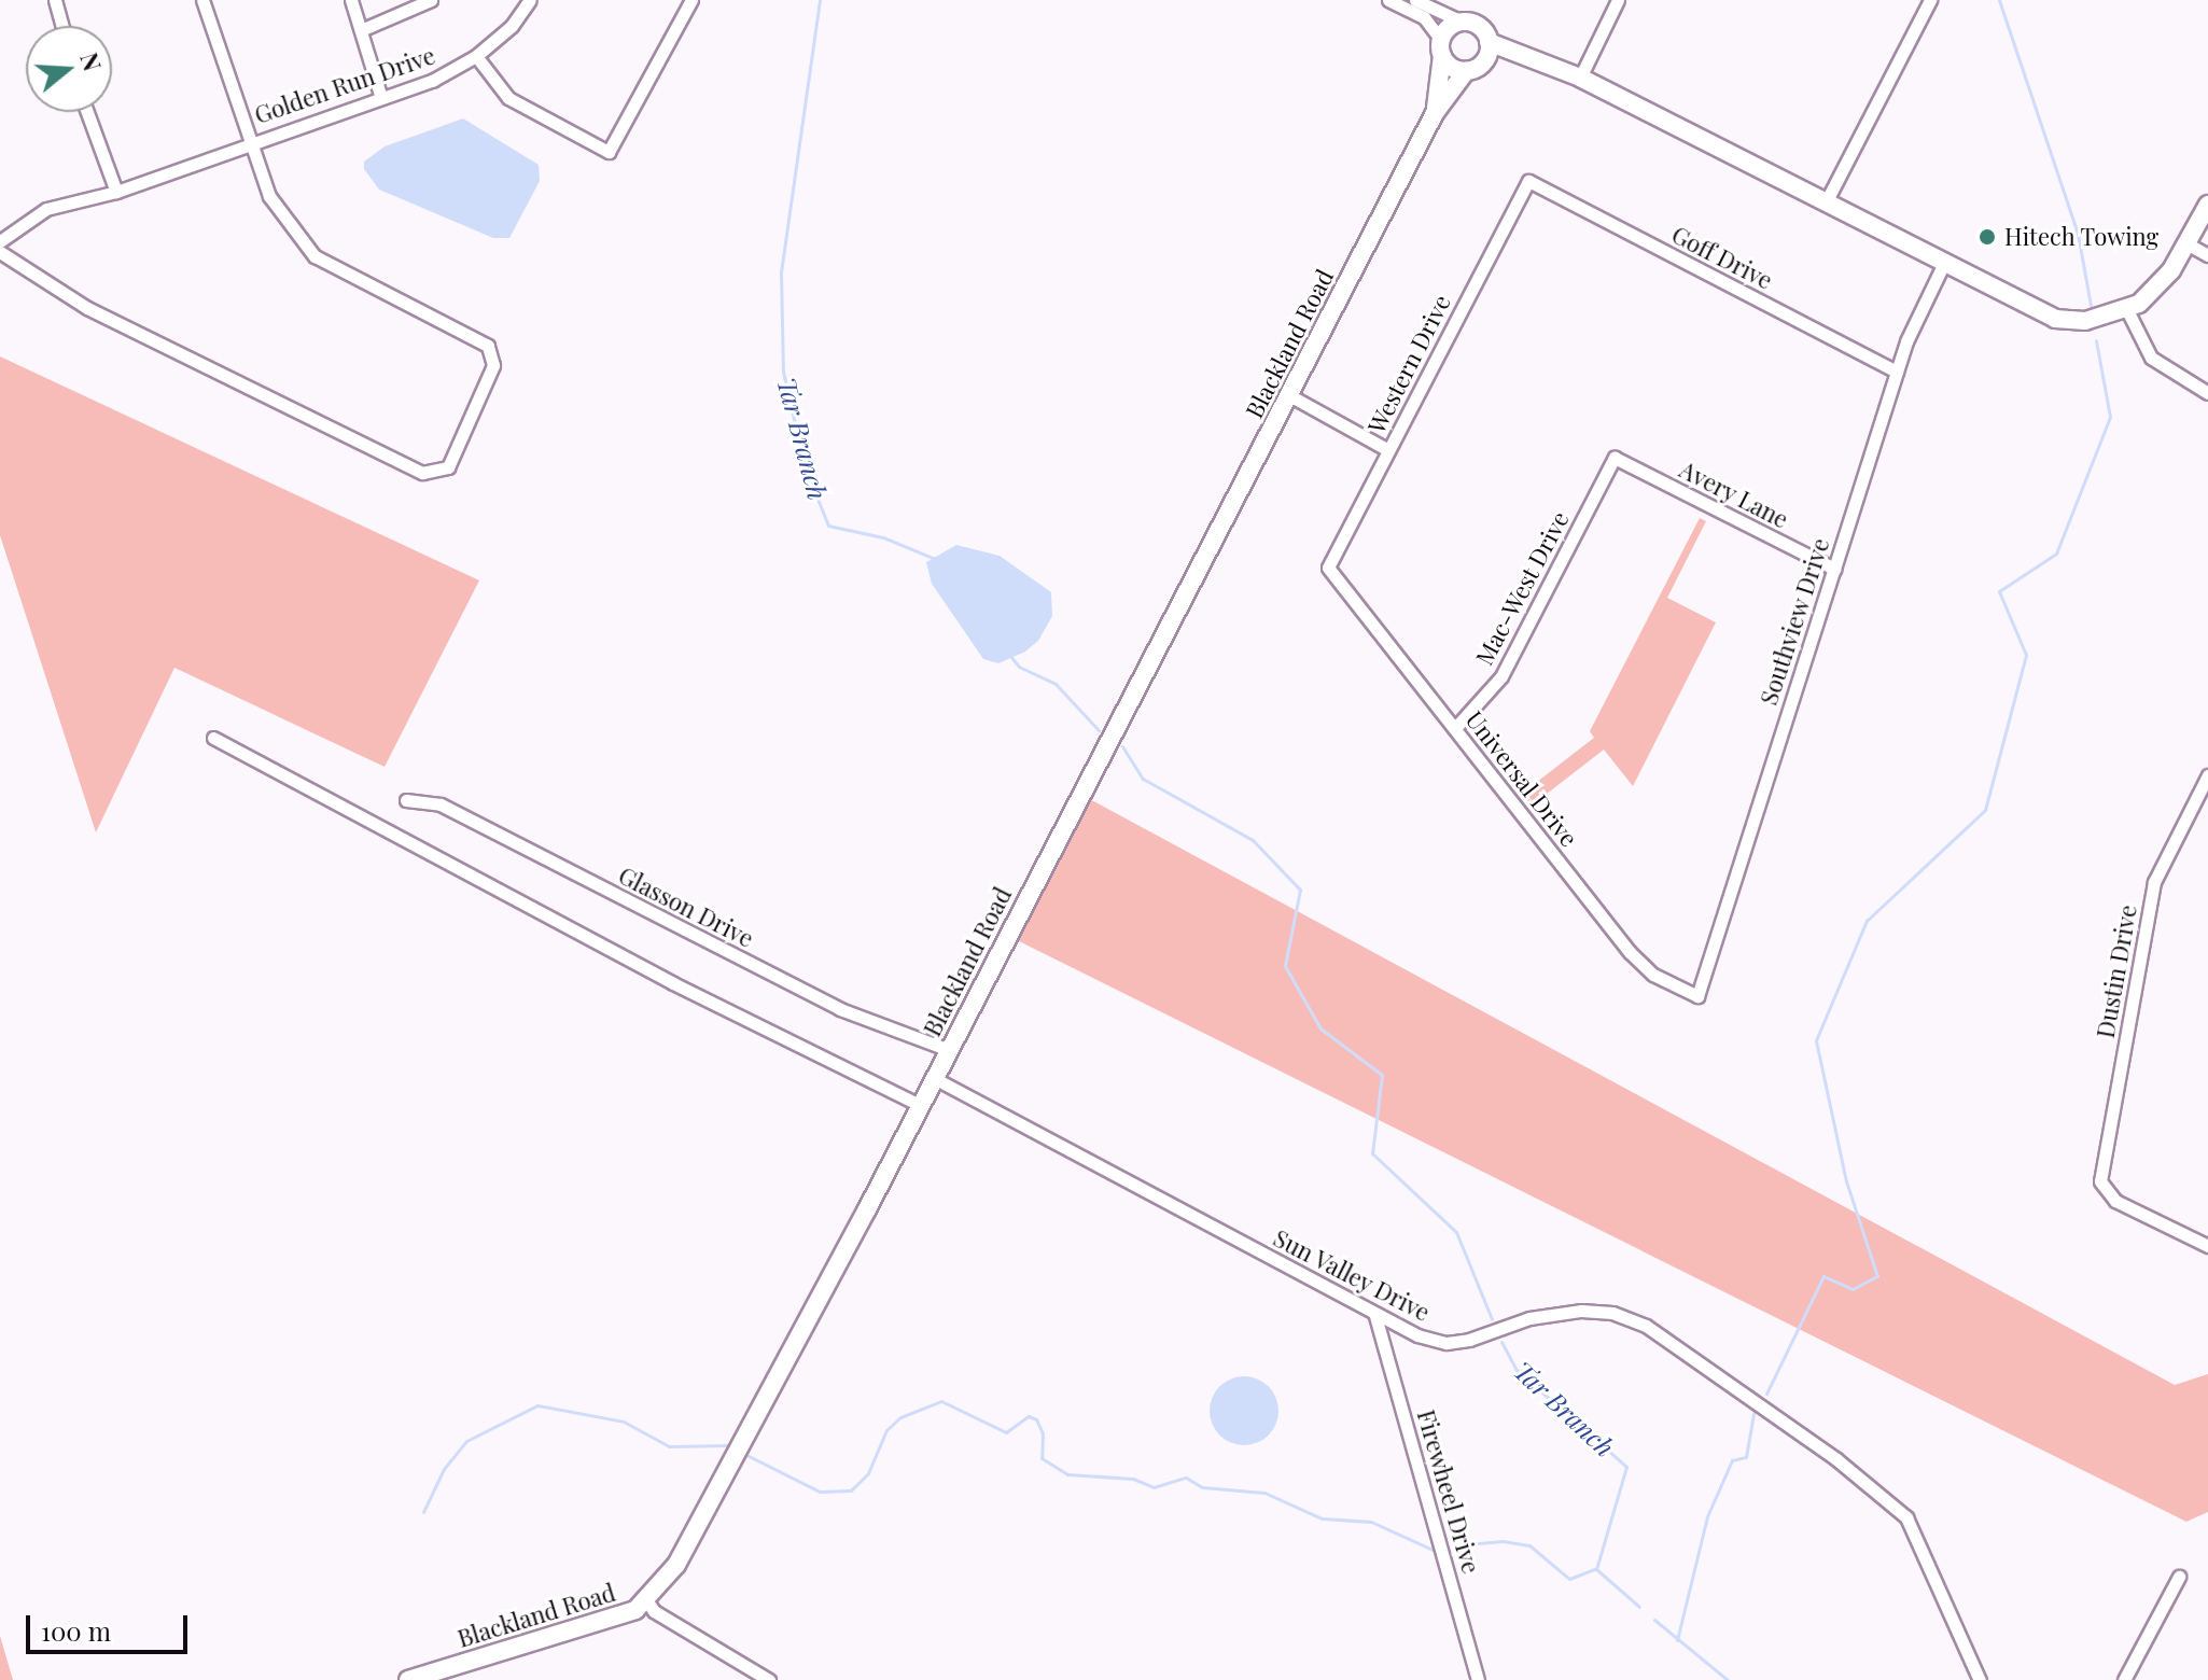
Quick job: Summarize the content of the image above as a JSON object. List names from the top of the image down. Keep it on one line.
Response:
{"streets":{"street":["Golden Run Drive","Goff Drive","Blackland Road","Western Drive","Avery Lane","Mac-West Drive","Southview Drive","Universal Drive","Glasson Drive","Dustin Drive","Sun Valley Drive","Firewheel Drive"]},"crossings":[["Goff Drive","Western Drive"],["Goff Drive","Southview Drive"],["Blackland Road","Glasson Drive"],["Blackland Road","Sun Valley Drive"],["Western Drive","Universal Drive"],["Avery Lane","Mac-West Drive"],["Avery Lane","Southview Drive"],["Mac-West Drive","Universal Drive"],["Southview Drive","Universal Drive"],["Sun Valley Drive","Firewheel Drive"]],"water":["Tar Branch"],"places":["Hitech Towing"],"scale_bar":"100 m","north":"right"}
